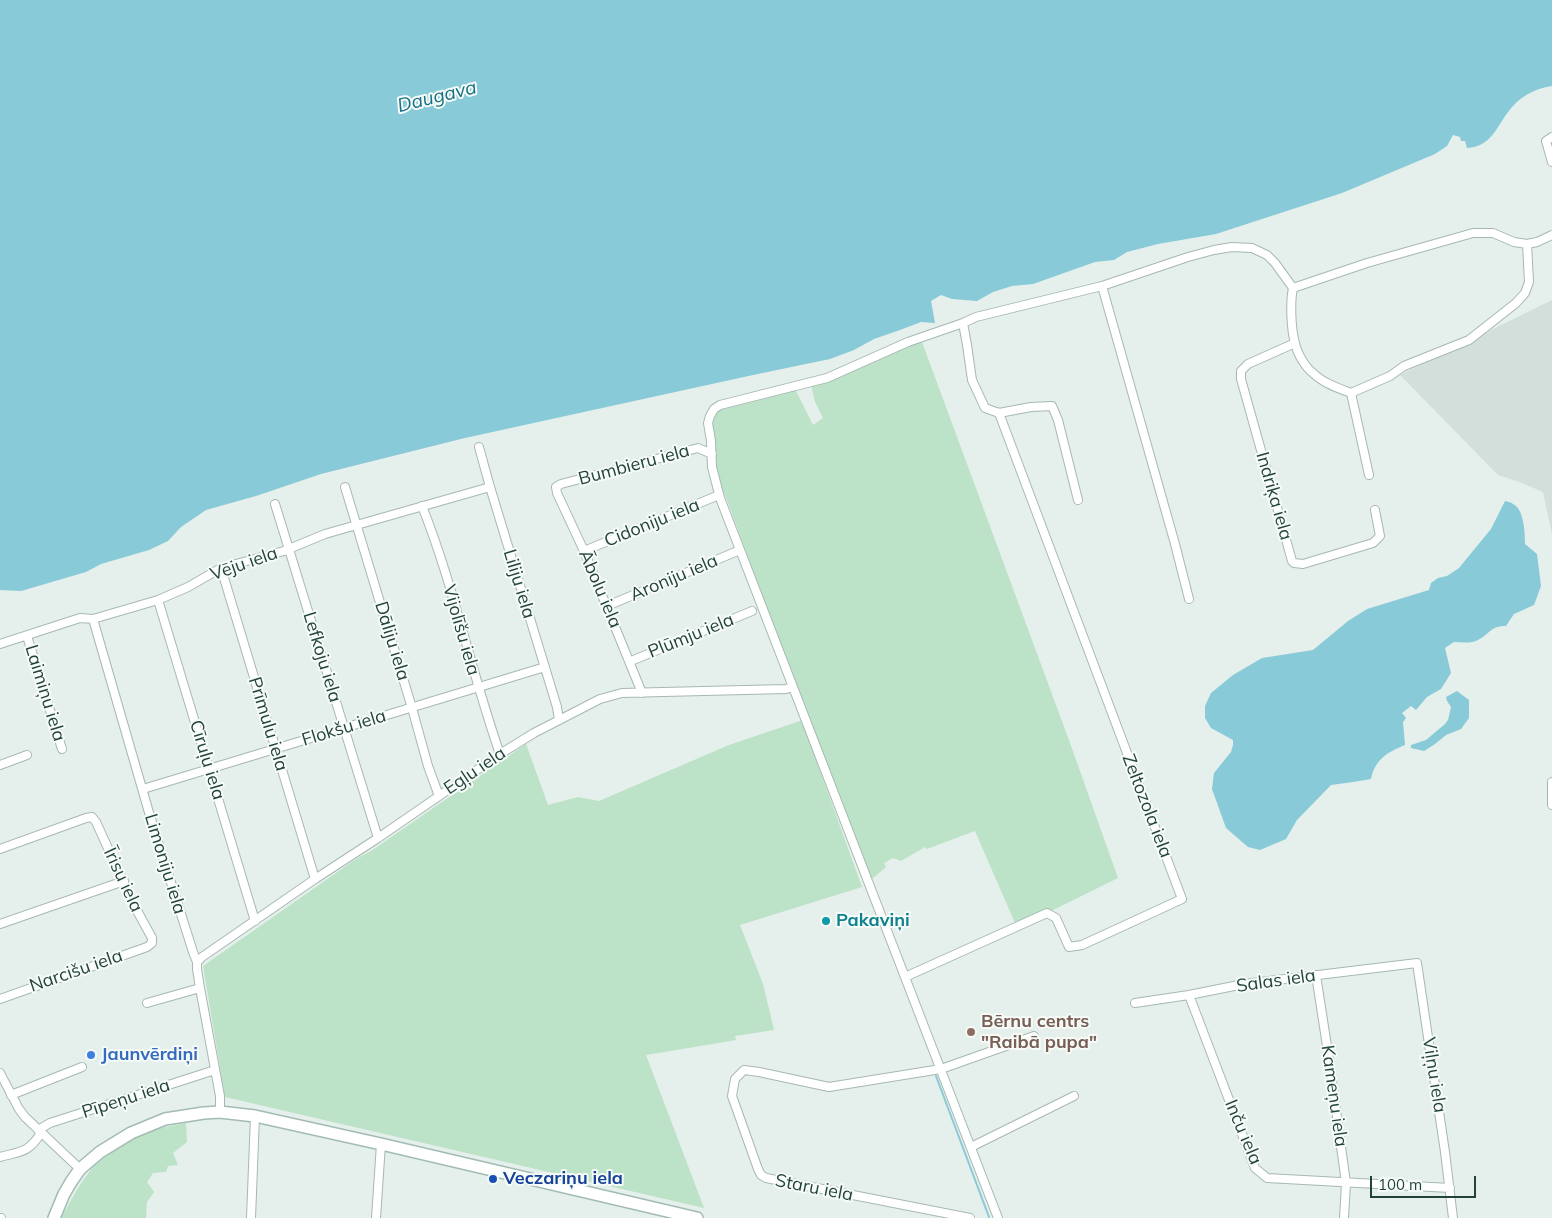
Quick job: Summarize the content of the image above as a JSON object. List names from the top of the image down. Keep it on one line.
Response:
{"streets":{"street":["Bumbieru iela","Indriķa iela","Cidoniju iela","Vēju iela","Aroniju iela","Liliju iela","Ābolu iela","Vijolīšu iela","Plūmju iela","Dāliju iela","Lefkoju iela","Laimiņu iela","Prīmulu iela","Flokšu iela","Cīruļu iela","Egļu iela","Zeltozola iela","Limoniju iela","Īrisu iela","Narcišu iela","Salas iela","Viļņu iela","Kameņu iela","Pīpeņu iela","Inču iela","Staru iela"]},"crossings":[["Bumbieru iela","Ābolu iela"],["Cidoniju iela","Ābolu iela"],["Vēju iela","Liliju iela"],["Vēju iela","Vijolīšu iela"],["Vēju iela","Dāliju iela"],["Vēju iela","Lefkoju iela"],["Vēju iela","Laimiņu iela"],["Vēju iela","Prīmulu iela"],["Vēju iela","Cīruļu iela"],["Vēju iela","Limoniju iela"],["Aroniju iela","Ābolu iela"],["Liliju iela","Flokšu iela"],["Liliju iela","Egļu iela"],["Ābolu iela","Plūmju iela"],["Ābolu iela","Egļu iela"],["Vijolīšu iela","Flokšu iela"],["Vijolīšu iela","Egļu iela"],["Dāliju iela","Flokšu iela"],["Dāliju iela","Egļu iela"],["Lefkoju iela","Flokšu iela"],["Lefkoju iela","Egļu iela"],["Prīmulu iela","Flokšu iela"],["Prīmulu iela","Egļu iela"],["Flokšu iela","Cīruļu iela"],["Flokšu iela","Limoniju iela"],["Cīruļu iela","Egļu iela"],["Egļu iela","Limoniju iela"],["Limoniju iela","Pīpeņu iela"],["Īrisu iela","Narcišu iela"],["Salas iela","Viļņu iela"],["Salas iela","Kameņu iela"],["Salas iela","Inču iela"],["Viļņu iela","Inču iela"],["Kameņu iela","Inču iela"]],"water":["Daugava"],"places":["Pakaviņi","Bērnu centrs \"Raibā pupa\"","Jaunvērdiņi","Veczariņu iela"],"scale_bar":"100 m"}
